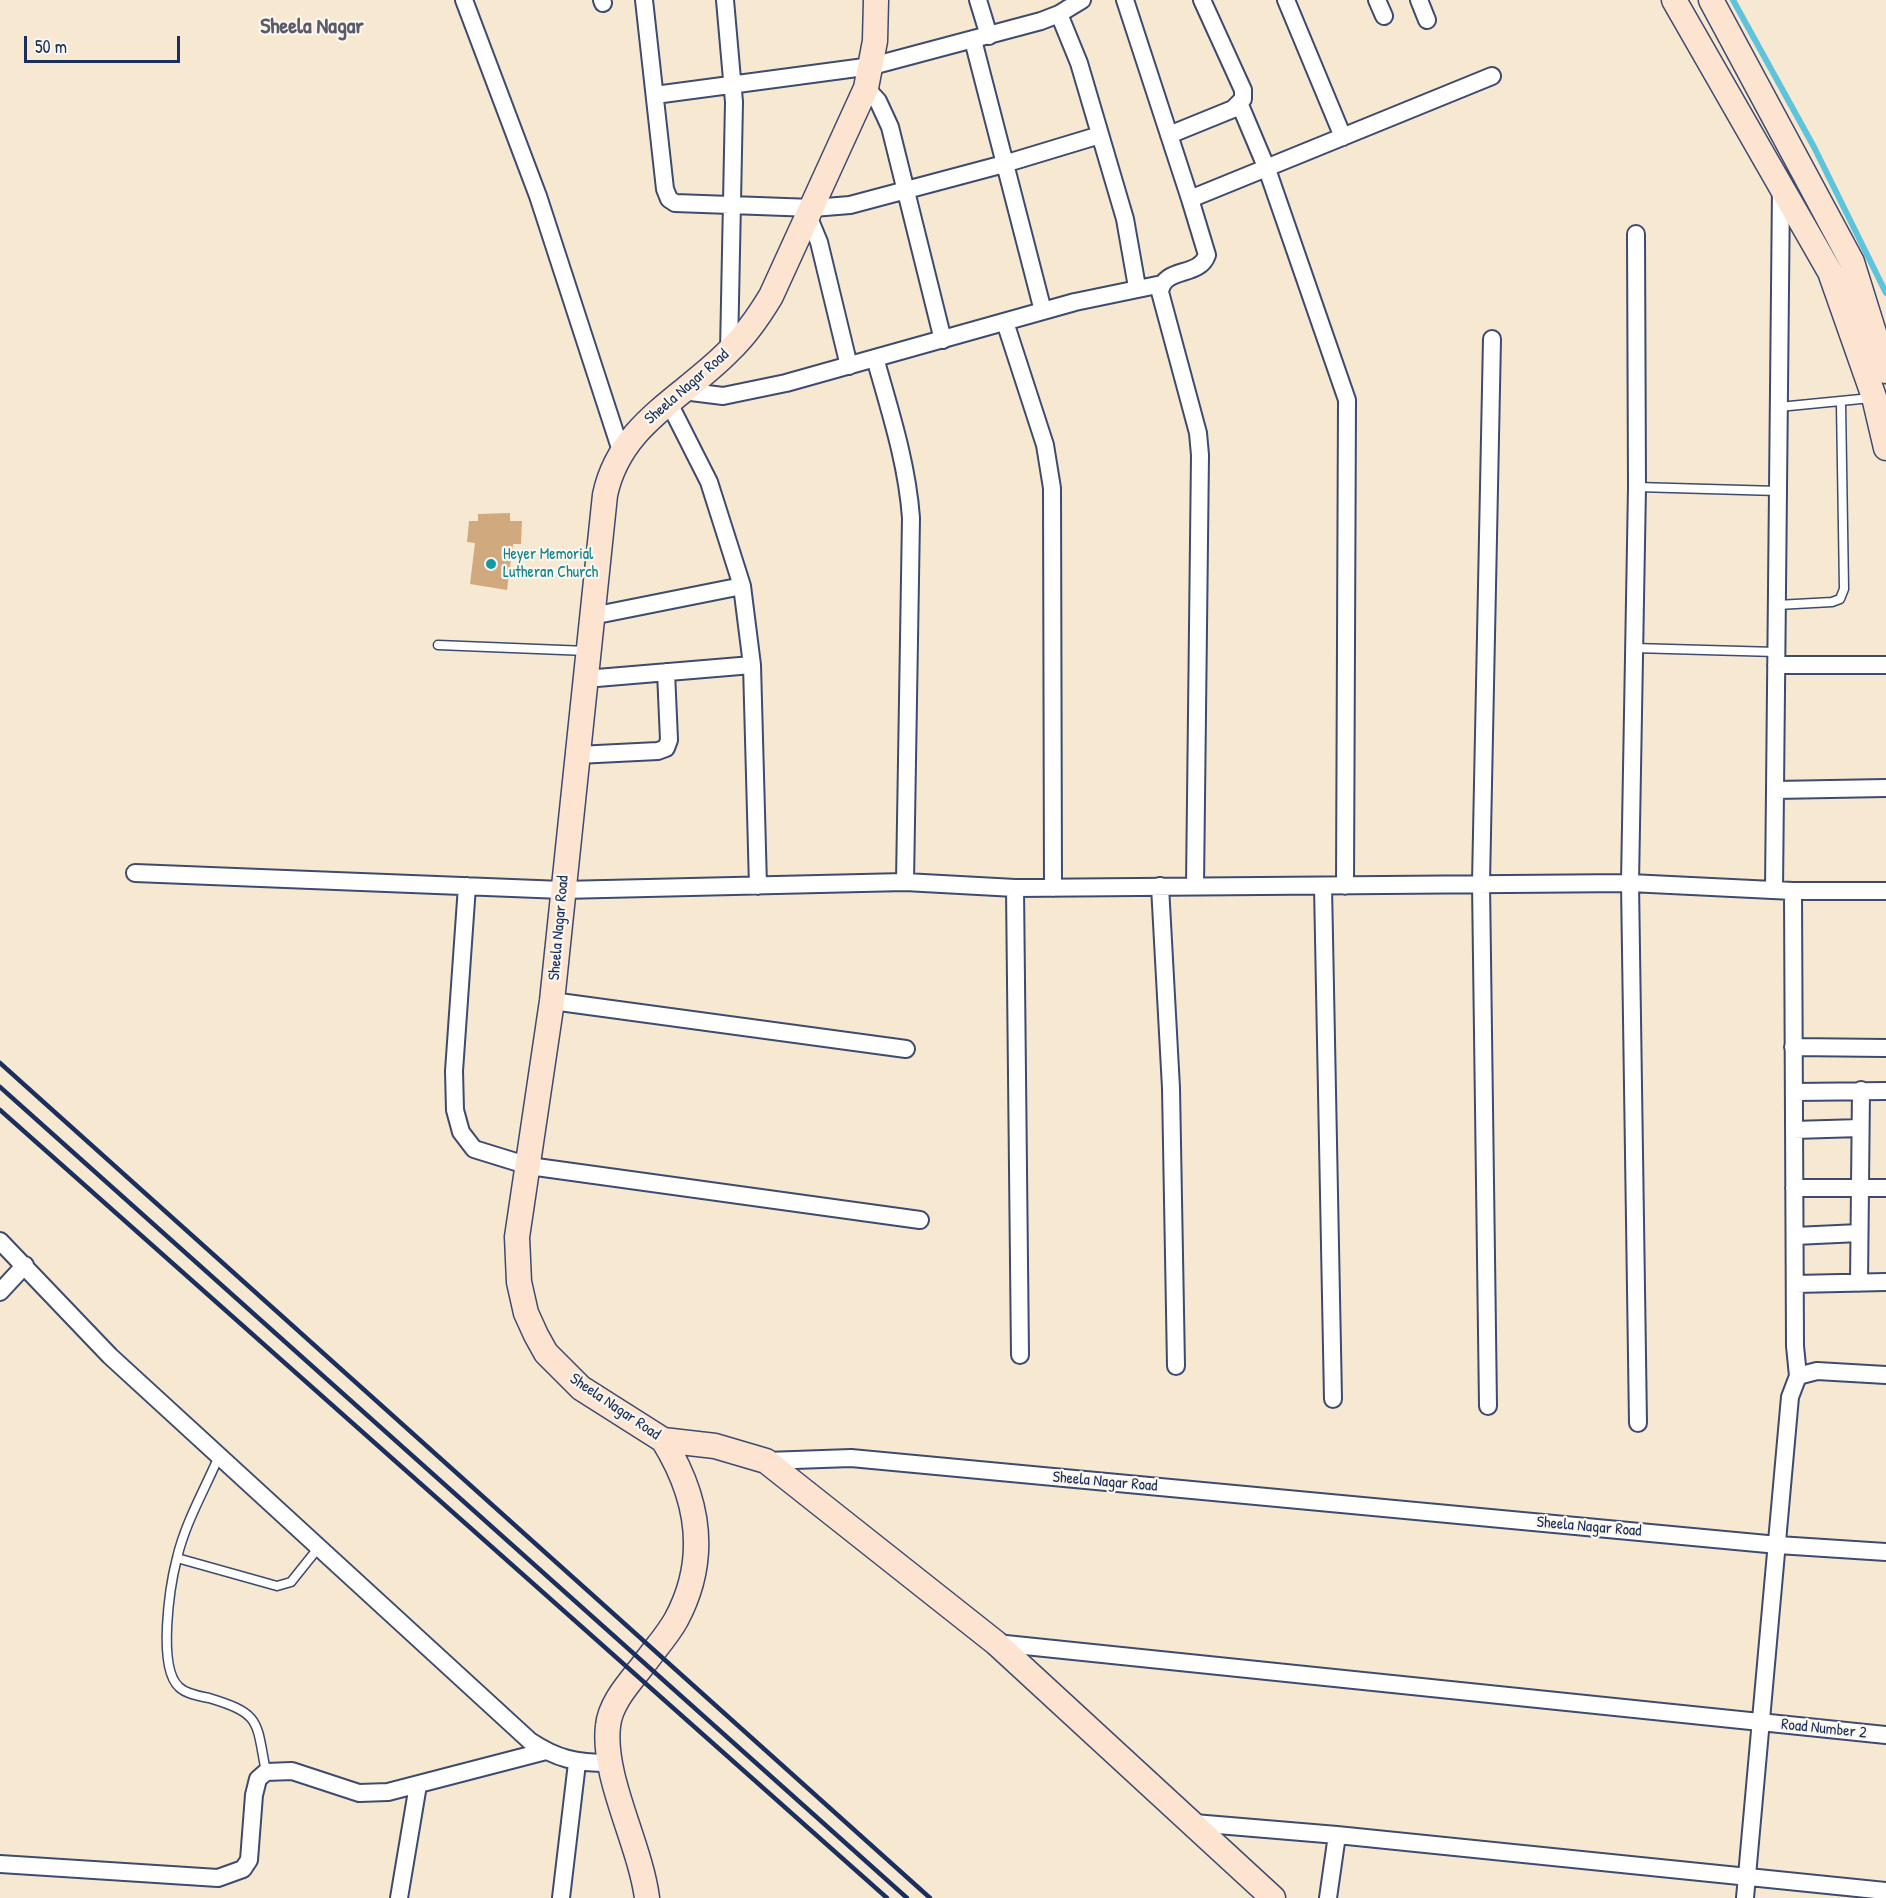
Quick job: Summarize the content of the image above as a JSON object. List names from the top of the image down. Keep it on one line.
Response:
{"streets":{"main road":["Sheela Nagar Road"],"street":["Road Number 2"]},"districts":["Sheela Nagar"],"places":["Heyer Memorial Lutheran Church"],"scale_bar":"50 m"}
